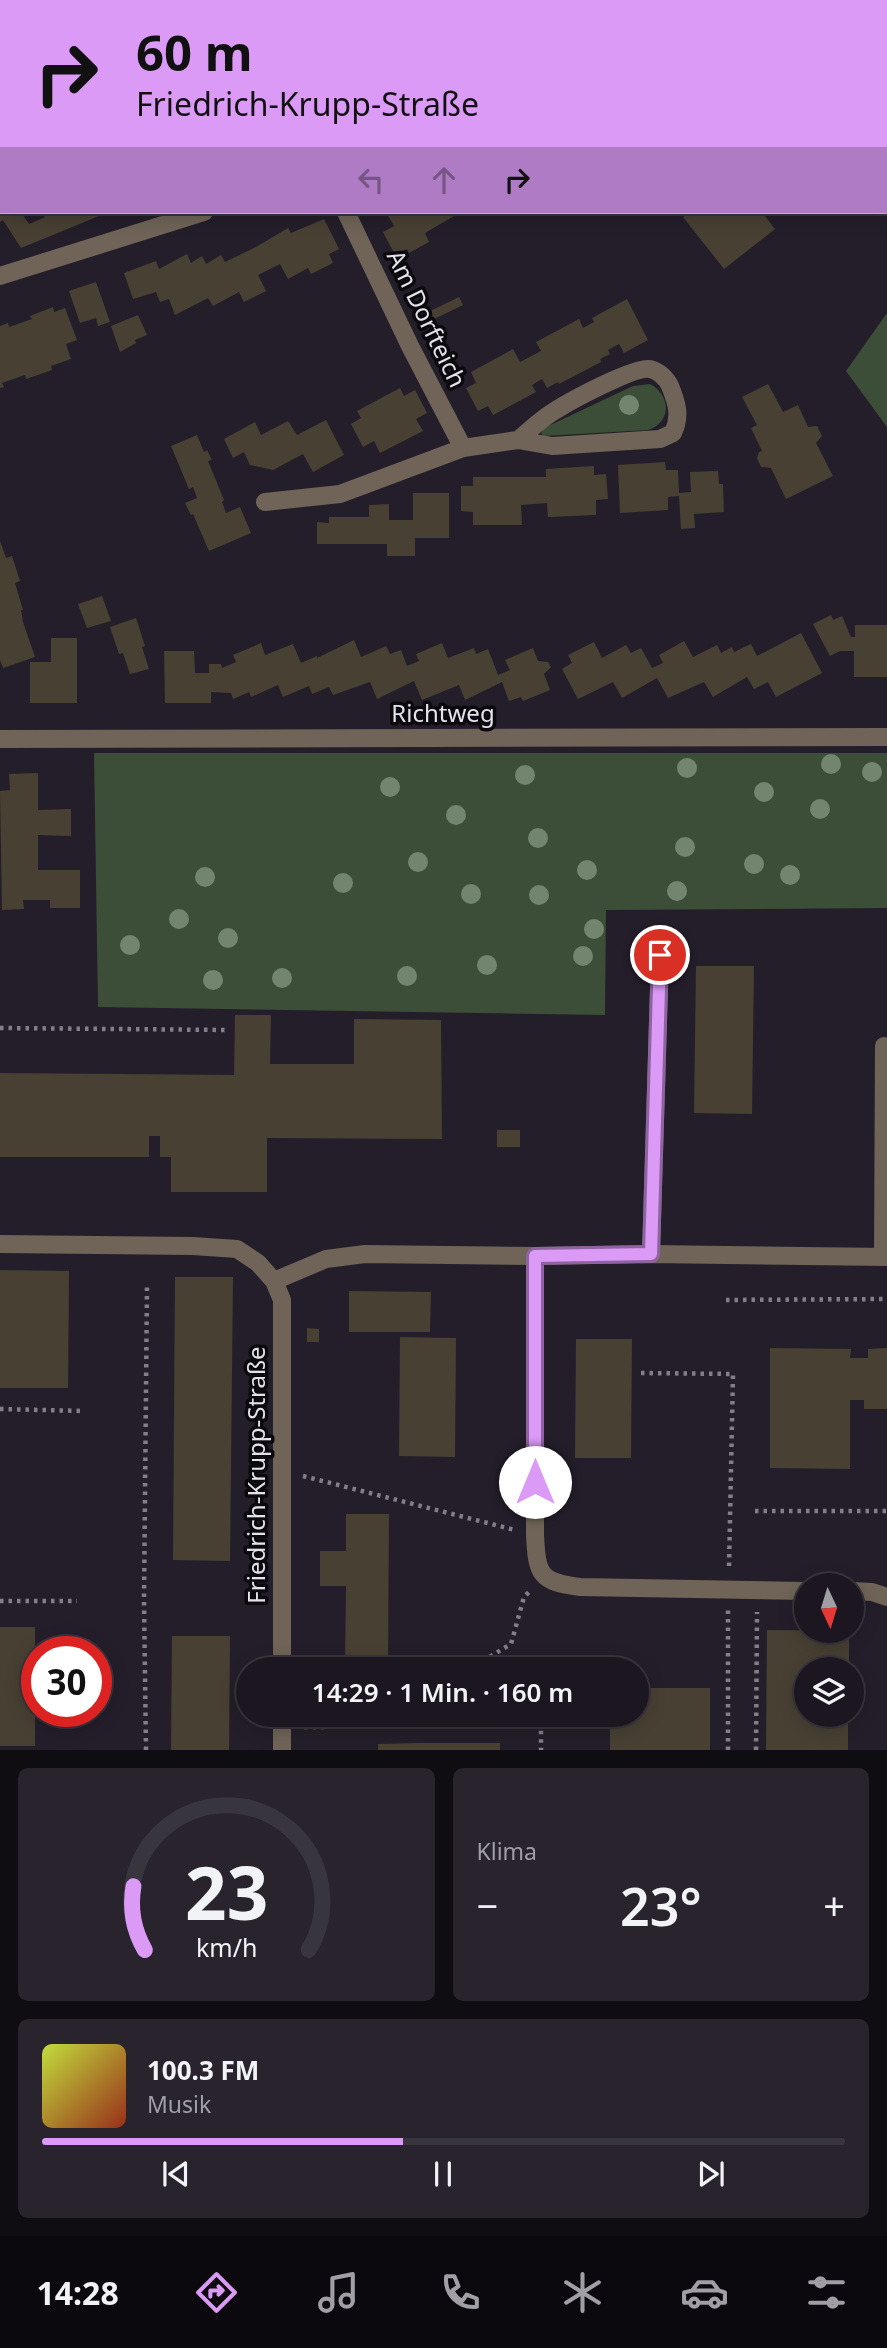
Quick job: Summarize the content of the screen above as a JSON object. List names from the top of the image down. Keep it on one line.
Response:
{"streets":{"street":["Am Dorfteich","Richtweg","Friedrich-Krupp-Straße"]},"north":"bottom","page":{"turn":["60 m","Friedrich-Krupp-Straße"],"limit":"30","trip":"14:29 · 1 Min. · 160 m","tile":"Klima","heat":["−","23°","+"],"song":["100.3 FM","Musik"],"tabs":"14:28","gauge":["23","km/h"]}}
